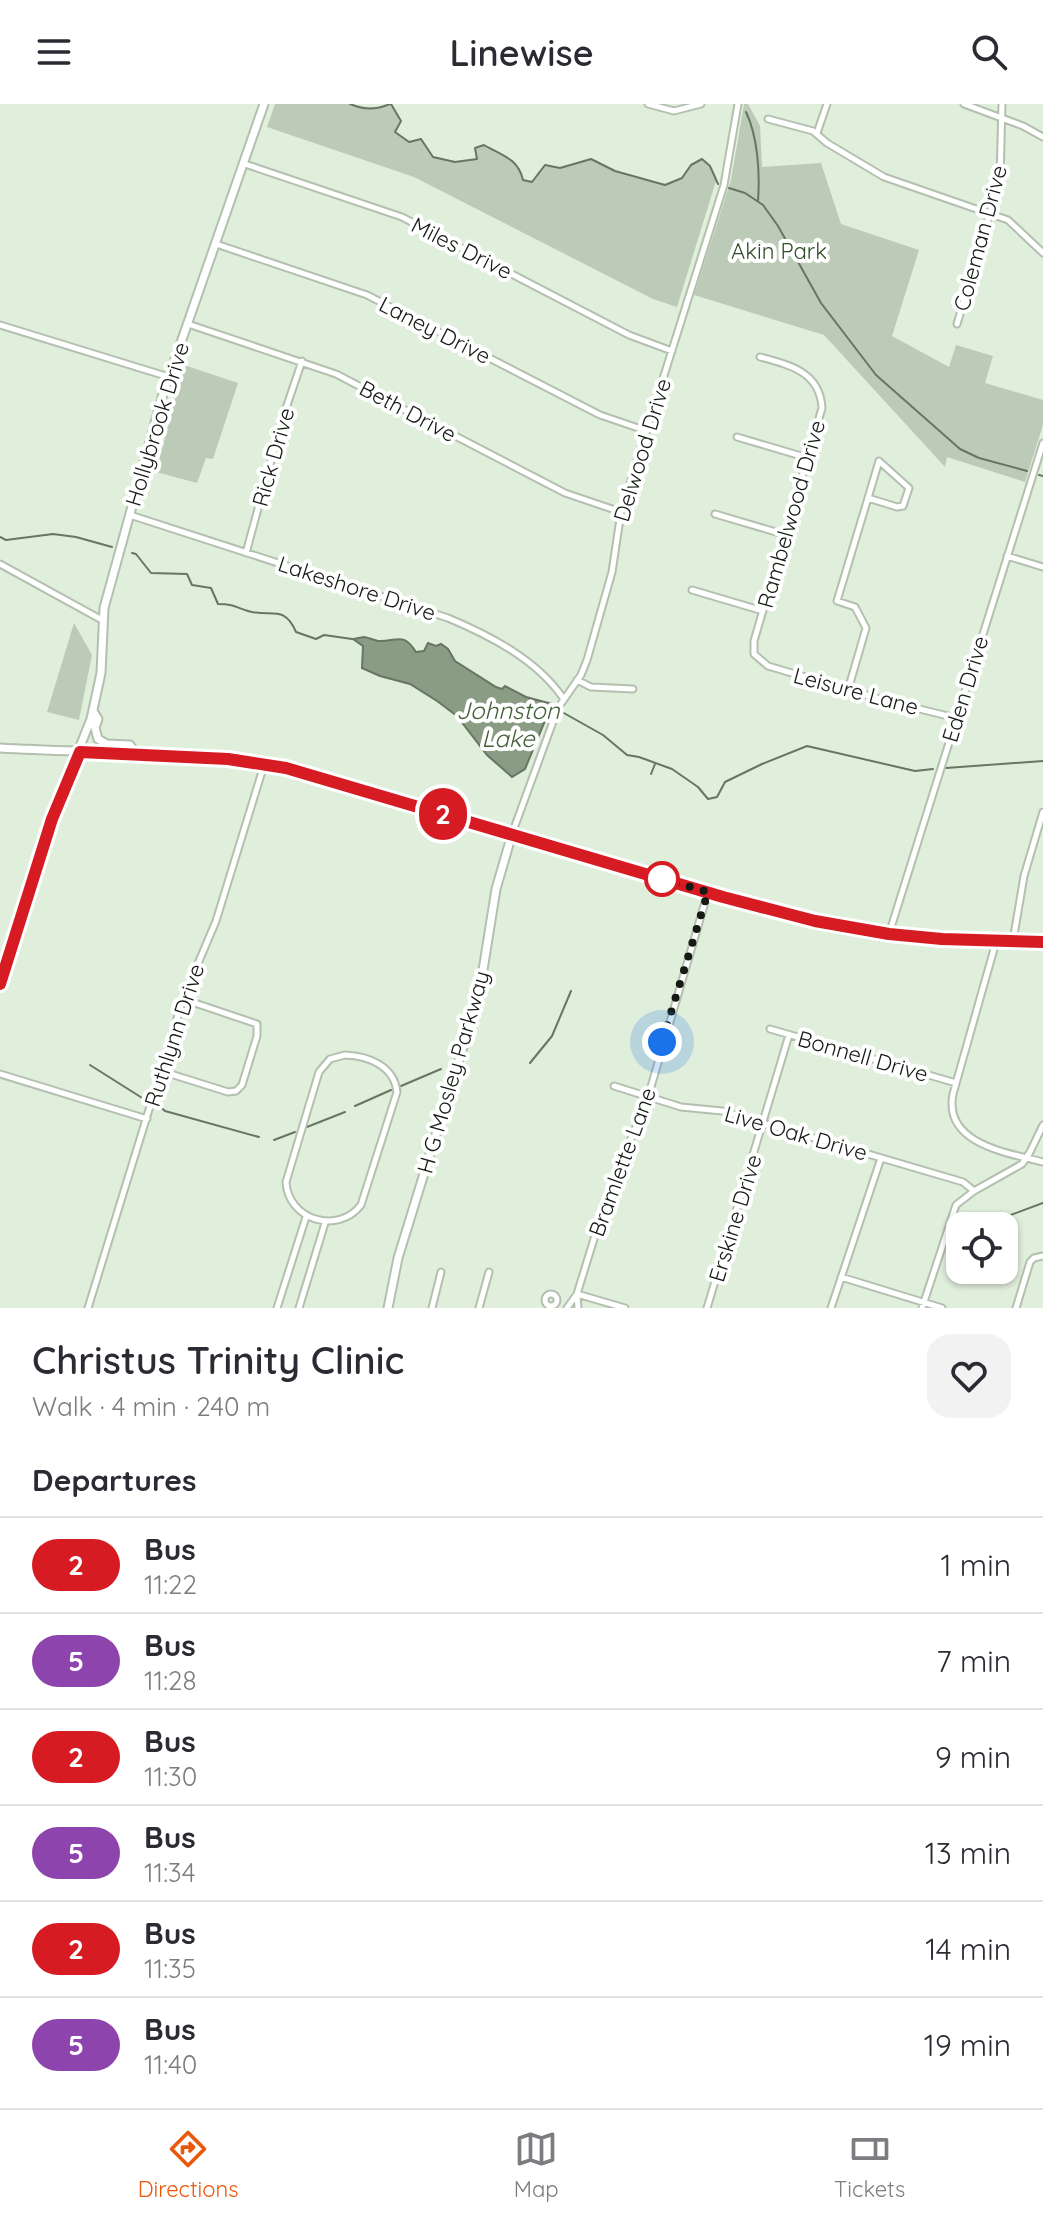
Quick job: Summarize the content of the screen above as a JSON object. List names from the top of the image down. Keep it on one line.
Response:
{"streets":{"main road":["Hollybrook Drive","H G Mosley Parkway"],"street":["Coleman Drive","Miles Drive","Laney Drive","Beth Drive","Delwood Drive","Rick Drive","Rambelwood Drive","Lakeshore Drive","Eden Drive","Leisure Lane","Ruthlynn Drive","Bonnell Drive","Live Oak Drive","Bramlette Lane","Erskine Drive"]},"crossings":[["Miles Drive","Hollybrook Drive"],["Miles Drive","Delwood Drive"],["Laney Drive","Hollybrook Drive"],["Laney Drive","Delwood Drive"],["Beth Drive","Hollybrook Drive"],["Beth Drive","Delwood Drive"],["Beth Drive","Rick Drive"],["Hollybrook Drive","Lakeshore Drive"],["Delwood Drive","Lakeshore Drive"],["Delwood Drive","H G Mosley Parkway"],["Rick Drive","Lakeshore Drive"],["Rambelwood Drive","Leisure Lane"],["Eden Drive","Leisure Lane"],["Bonnell Drive","Erskine Drive"],["Live Oak Drive","Bramlette Lane"],["Live Oak Drive","Erskine Drive"]],"water":["Johnston Lake"],"parks":["Akin Park"],"lines":["bus line 2"],"page":{"header":"Linewise","on_map":"2","heading":[["Christus Trinity Clinic","Walk · 4 min · 240 m"],"Departures"],"list":[{"mark":"2","name":"Bus","note":"11:22","value":"1 min"},{"mark":"5","name":"Bus","note":"11:28","value":"7 min"},{"mark":"2","name":"Bus","note":"11:30","value":"9 min"},{"mark":"5","name":"Bus","note":"11:34","value":"13 min"},{"mark":"2","name":"Bus","note":"11:35","value":"14 min"},{"mark":"5","name":"Bus","note":"11:40","value":"19 min"}],"tabs":["Directions","Map","Tickets"]}}
